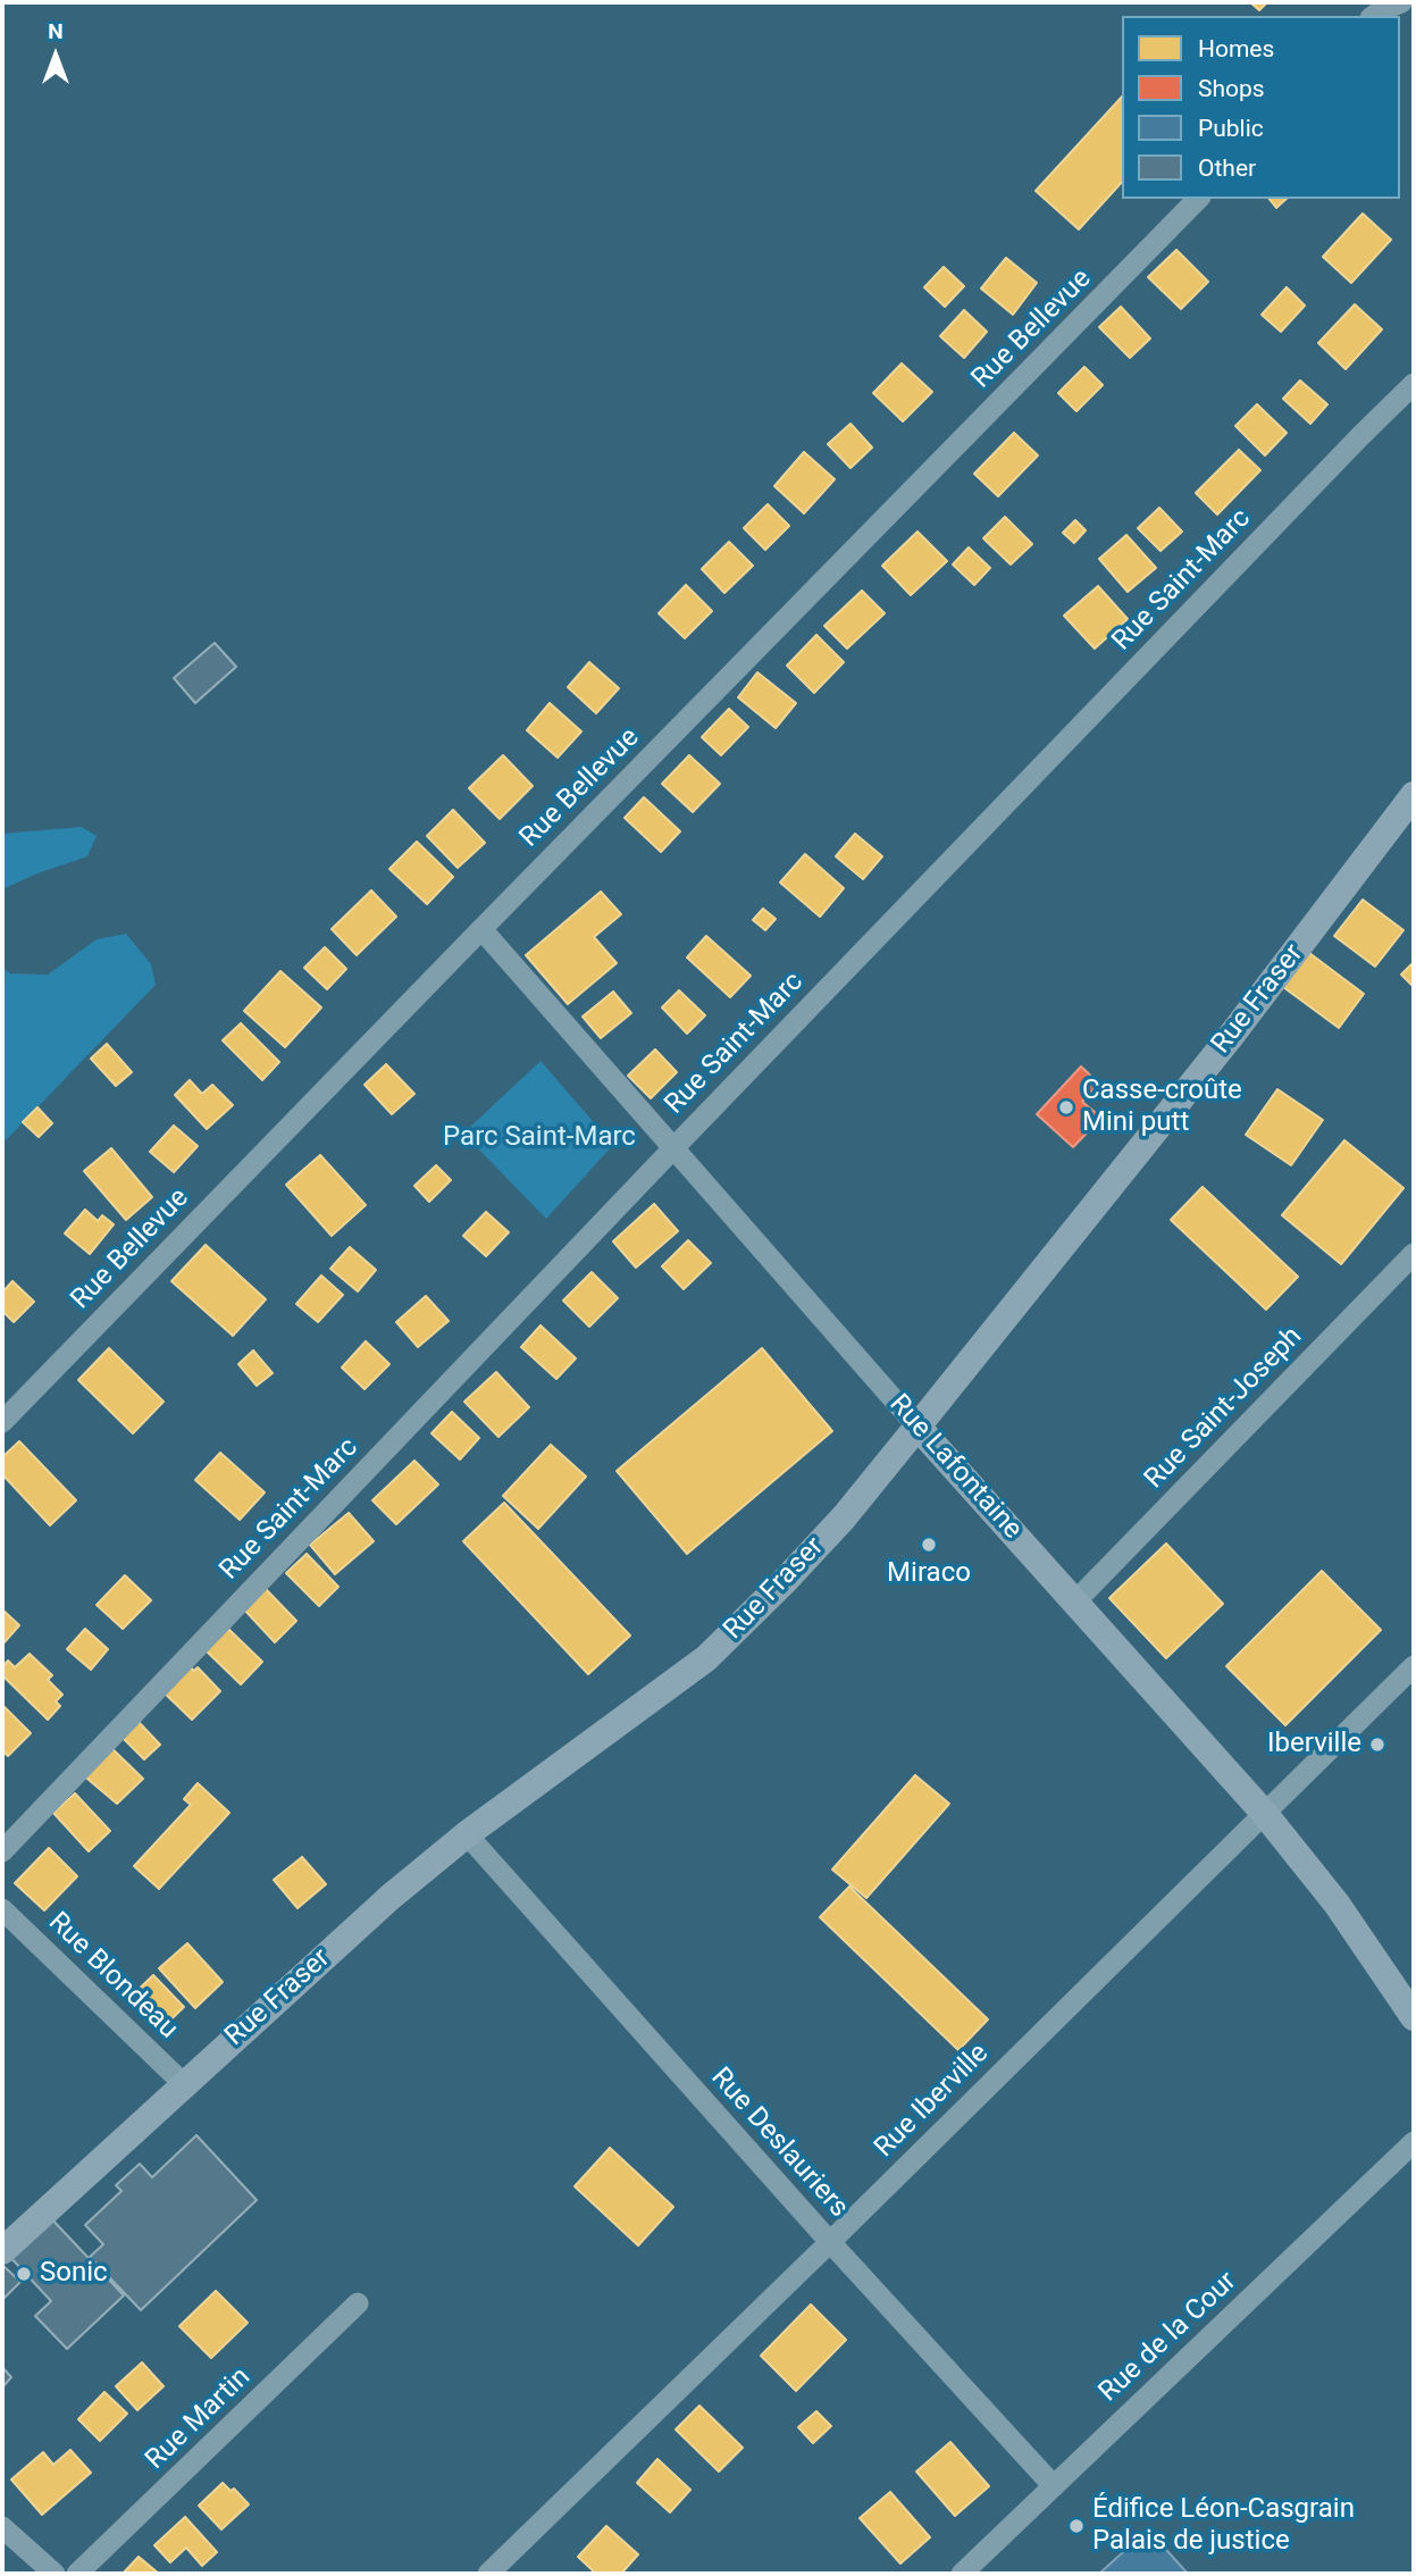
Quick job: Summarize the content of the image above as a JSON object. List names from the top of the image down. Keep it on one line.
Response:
{"streets":{"main road":["Rue Fraser","Rue Lafontaine"],"street":["Rue Bellevue","Rue Saint-Marc","Rue Saint-Joseph","Rue Blondeau","Rue Iberville","Rue Deslauriers","Rue de la Cour","Rue Martin"]},"crossings":[["Rue Bellevue","Rue Lafontaine"],["Rue Saint-Marc","Rue Lafontaine"],["Rue Fraser","Rue Lafontaine"],["Rue Fraser","Rue Blondeau"],["Rue Fraser","Rue Deslauriers"],["Rue Saint-Joseph","Rue Lafontaine"],["Rue Lafontaine","Rue Iberville"],["Rue Iberville","Rue Deslauriers"],["Rue Deslauriers","Rue de la Cour"]],"parks":["Parc Saint-Marc"],"places":["Casse-croûte Mini putt","Miraco","Iberville","Sonic","Édifice Léon-Casgrain Palais de justice"],"legend":["Homes","Shops","Public","Other"],"north":"top"}
